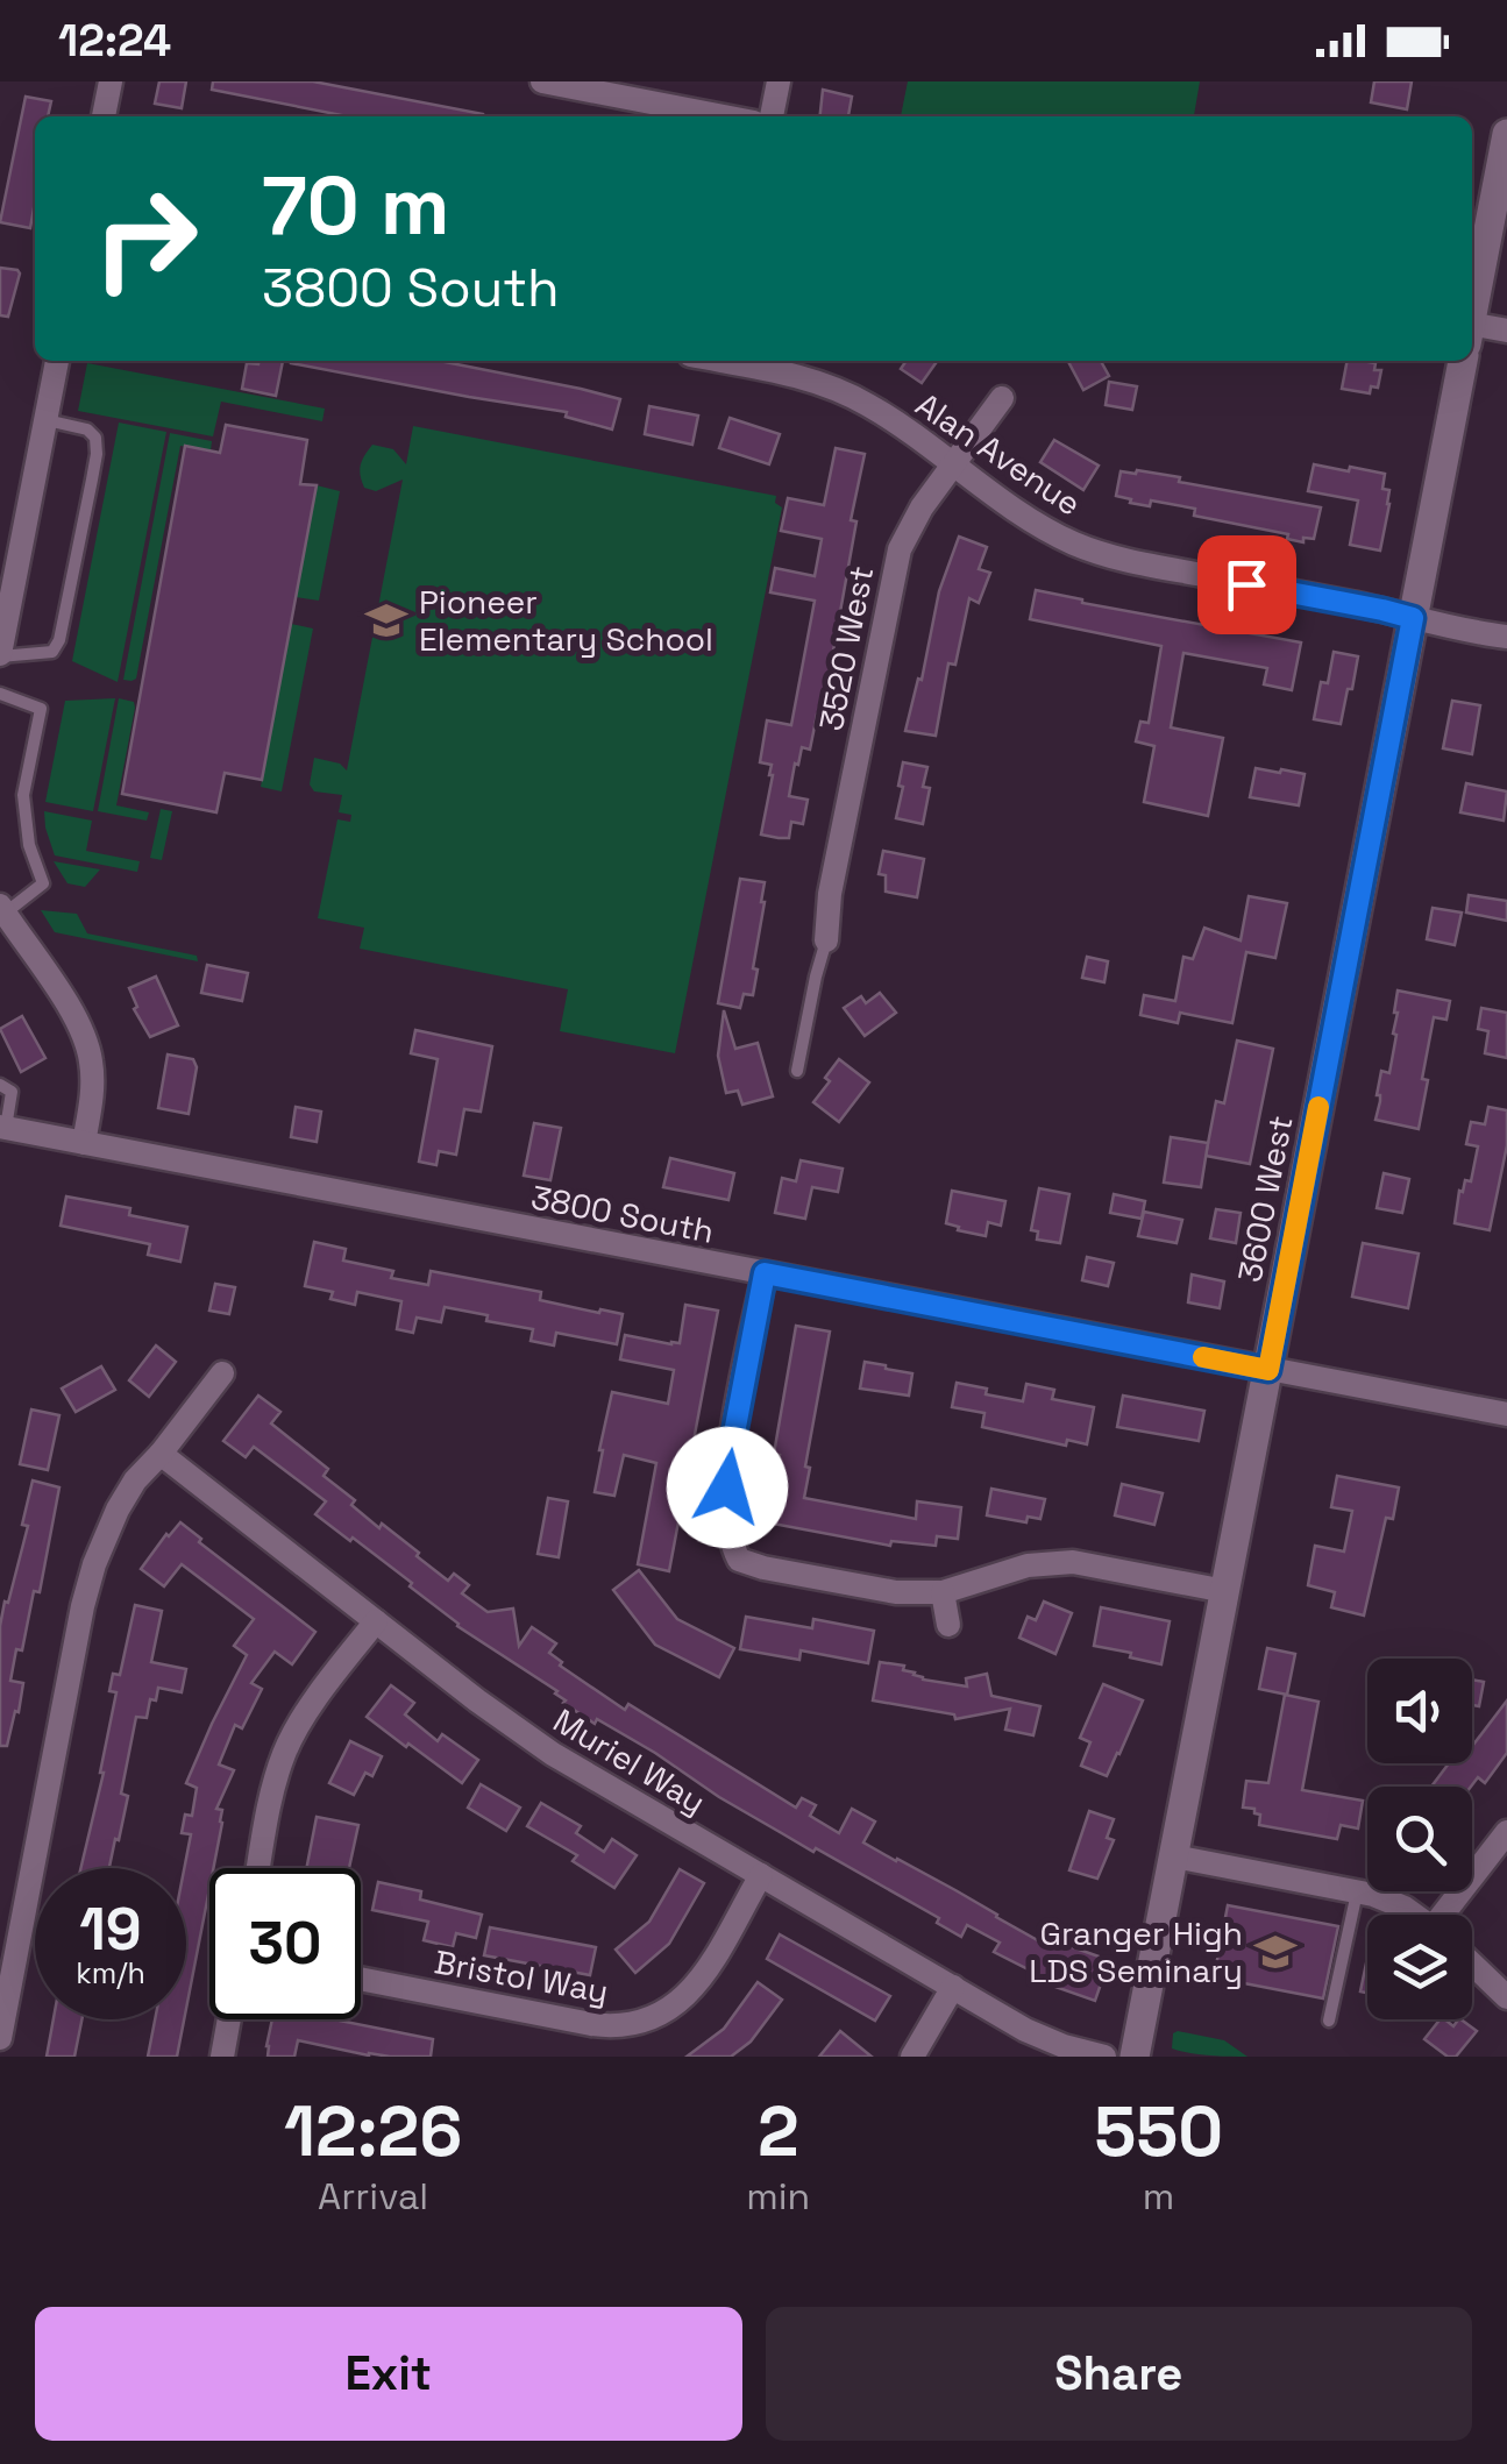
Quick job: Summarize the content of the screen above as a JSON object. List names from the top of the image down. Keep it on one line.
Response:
{"streets":{"street":["Alan Avenue","3520 West","3600 West","3800 South","Muriel Way","Bristol Way"]},"crossings":[["Alan Avenue","3520 West"],["Alan Avenue","3600 West"],["3600 West","3800 South"],["Muriel Way","Bristol Way"]],"places":{"school or university":["Pioneer Elementary School","Granger High LDS Seminary"]},"page":{"status":"12:24","turn":["70 m","3800 South"],"speed":"19 km/h","limit":"30","eta":["12:26","Arrival","2","min","550","m"],"buttons":["Exit","Share"]}}
